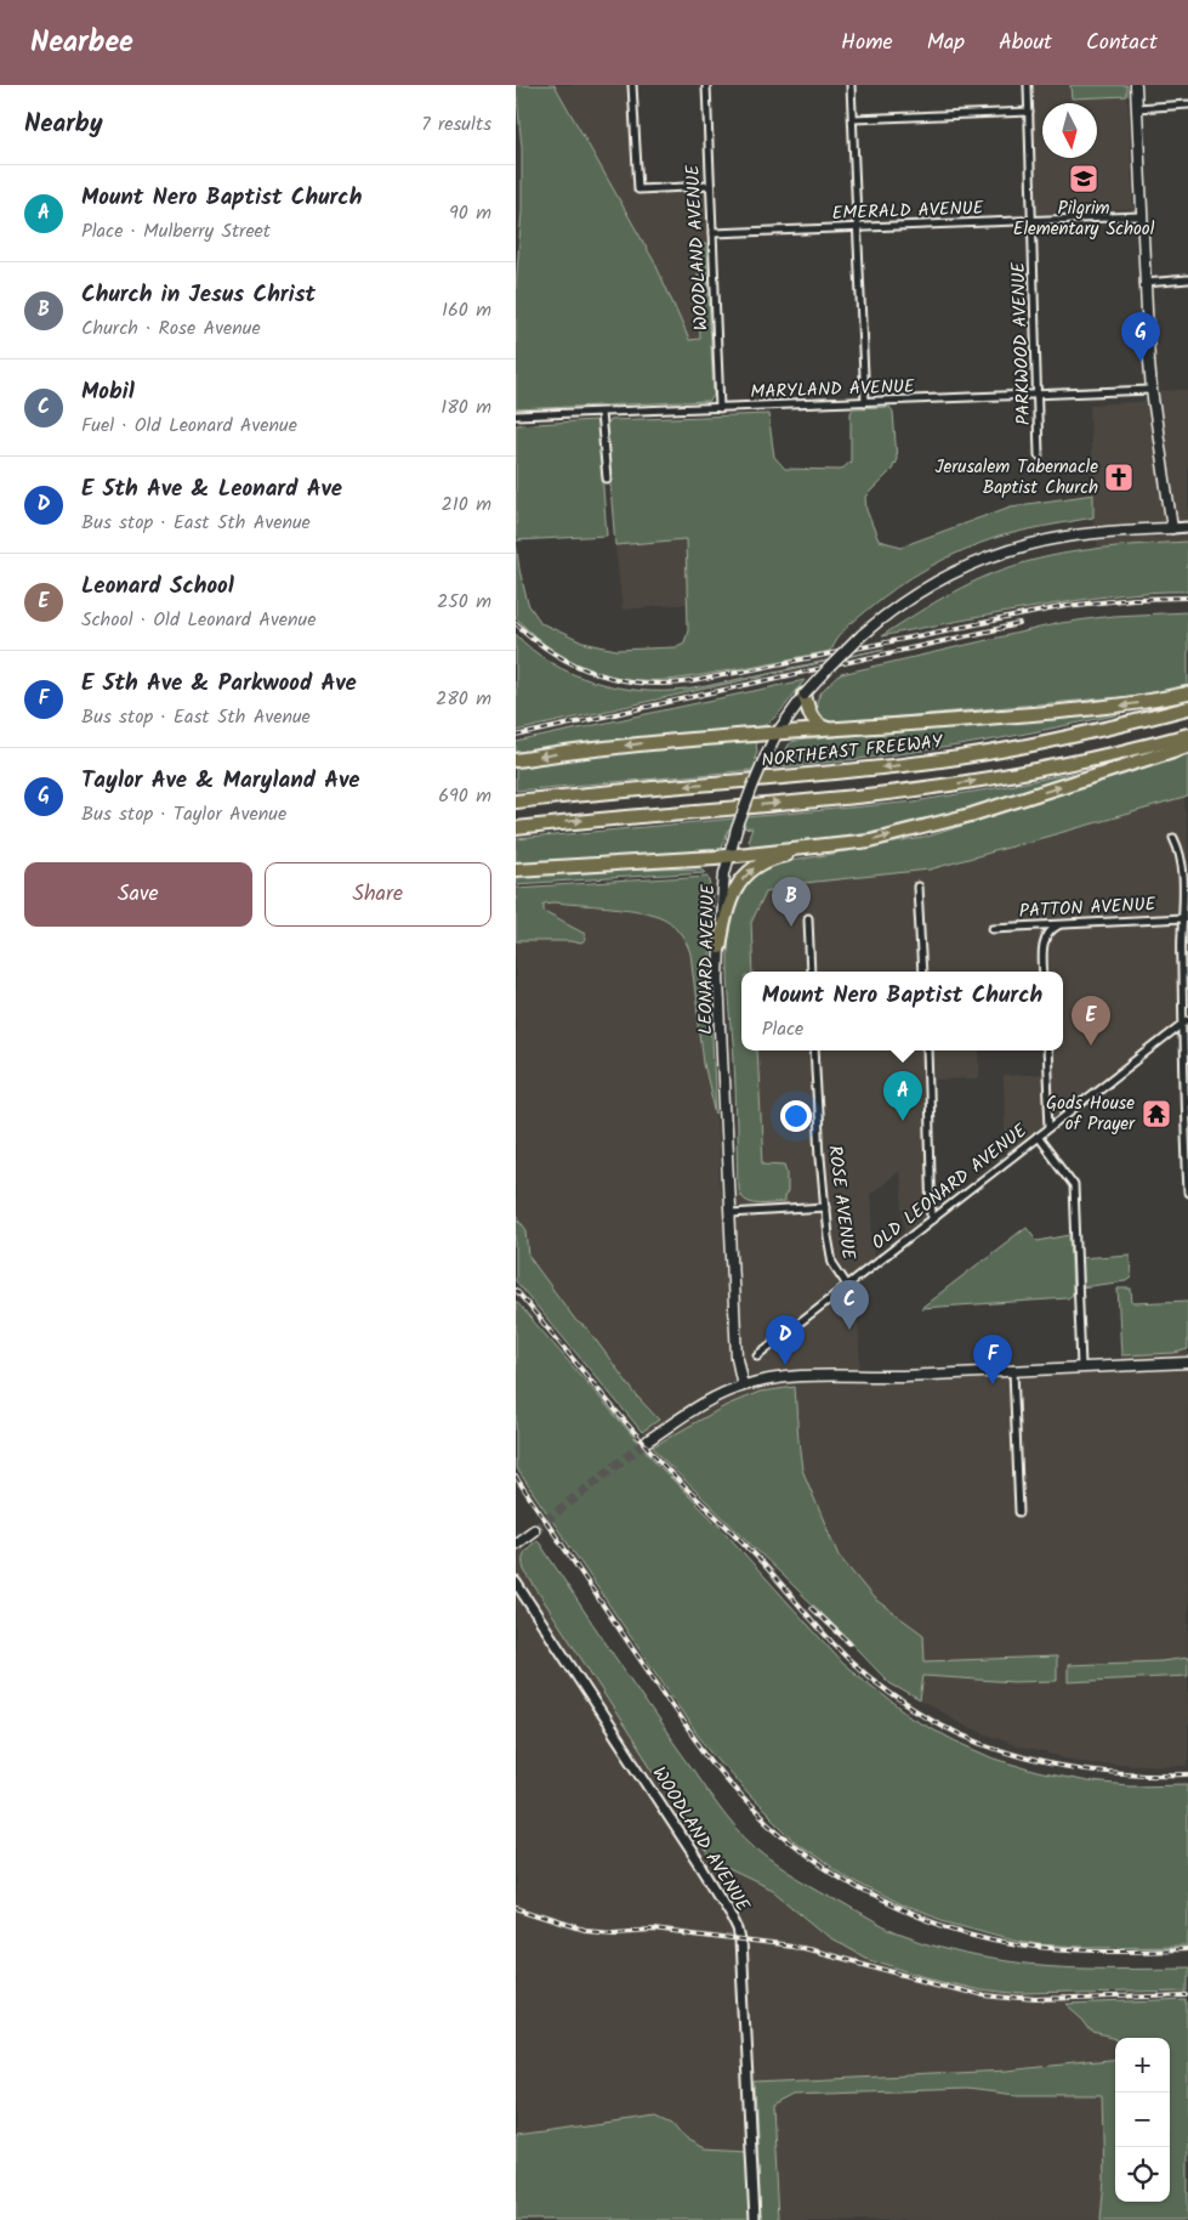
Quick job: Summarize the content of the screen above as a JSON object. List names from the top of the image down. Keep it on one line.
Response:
{"streets":{"highway":["NORTHEAST FREEWAY"],"main road":["LEONARD AVENUE"],"street":["EMERALD AVENUE","WOODLAND AVENUE","PARKWOOD AVENUE","MARYLAND AVENUE","PATTON AVENUE","OLD LEONARD AVENUE","ROSE AVENUE"]},"crossings":[["EMERALD AVENUE","WOODLAND AVENUE"],["EMERALD AVENUE","PARKWOOD AVENUE"],["WOODLAND AVENUE","MARYLAND AVENUE"],["PARKWOOD AVENUE","MARYLAND AVENUE"],["OLD LEONARD AVENUE","ROSE AVENUE"]],"places":{"school or university":["Pilgrim Elementary School"],"church":["Jerusalem Tabernacle Baptist Church"],"temple":["Gods House of Prayer"]},"north":"bottom","page":{"header":"Nearbee","nav":["Home","Map","About","Contact"],"heading":["Nearby","7 results"],"list":[{"mark":"A","name":"Mount Nero Baptist Church","note":"Place · Mulberry Street","value":"90 m"},{"mark":"B","name":"Church in Jesus Christ","note":"Church · Rose Avenue","value":"160 m"},{"mark":"C","name":"Mobil","note":"Fuel · Old Leonard Avenue","value":"180 m"},{"mark":"D","name":"E 5th Ave & Leonard Ave","note":"Bus stop · East 5th Avenue","value":"210 m"},{"mark":"E","name":"Leonard School","note":"School · Old Leonard Avenue","value":"250 m"},{"mark":"F","name":"E 5th Ave & Parkwood Ave","note":"Bus stop · East 5th Avenue","value":"280 m"},{"mark":"G","name":"Taylor Ave & Maryland Ave","note":"Bus stop · Taylor Avenue","value":"690 m"}],"pins":["G","B","E","A","C","D","F"],"buttons":["Save","Share"],"popup":["Mount Nero Baptist Church","Place"],"map_buttons":["+","−"]}}
